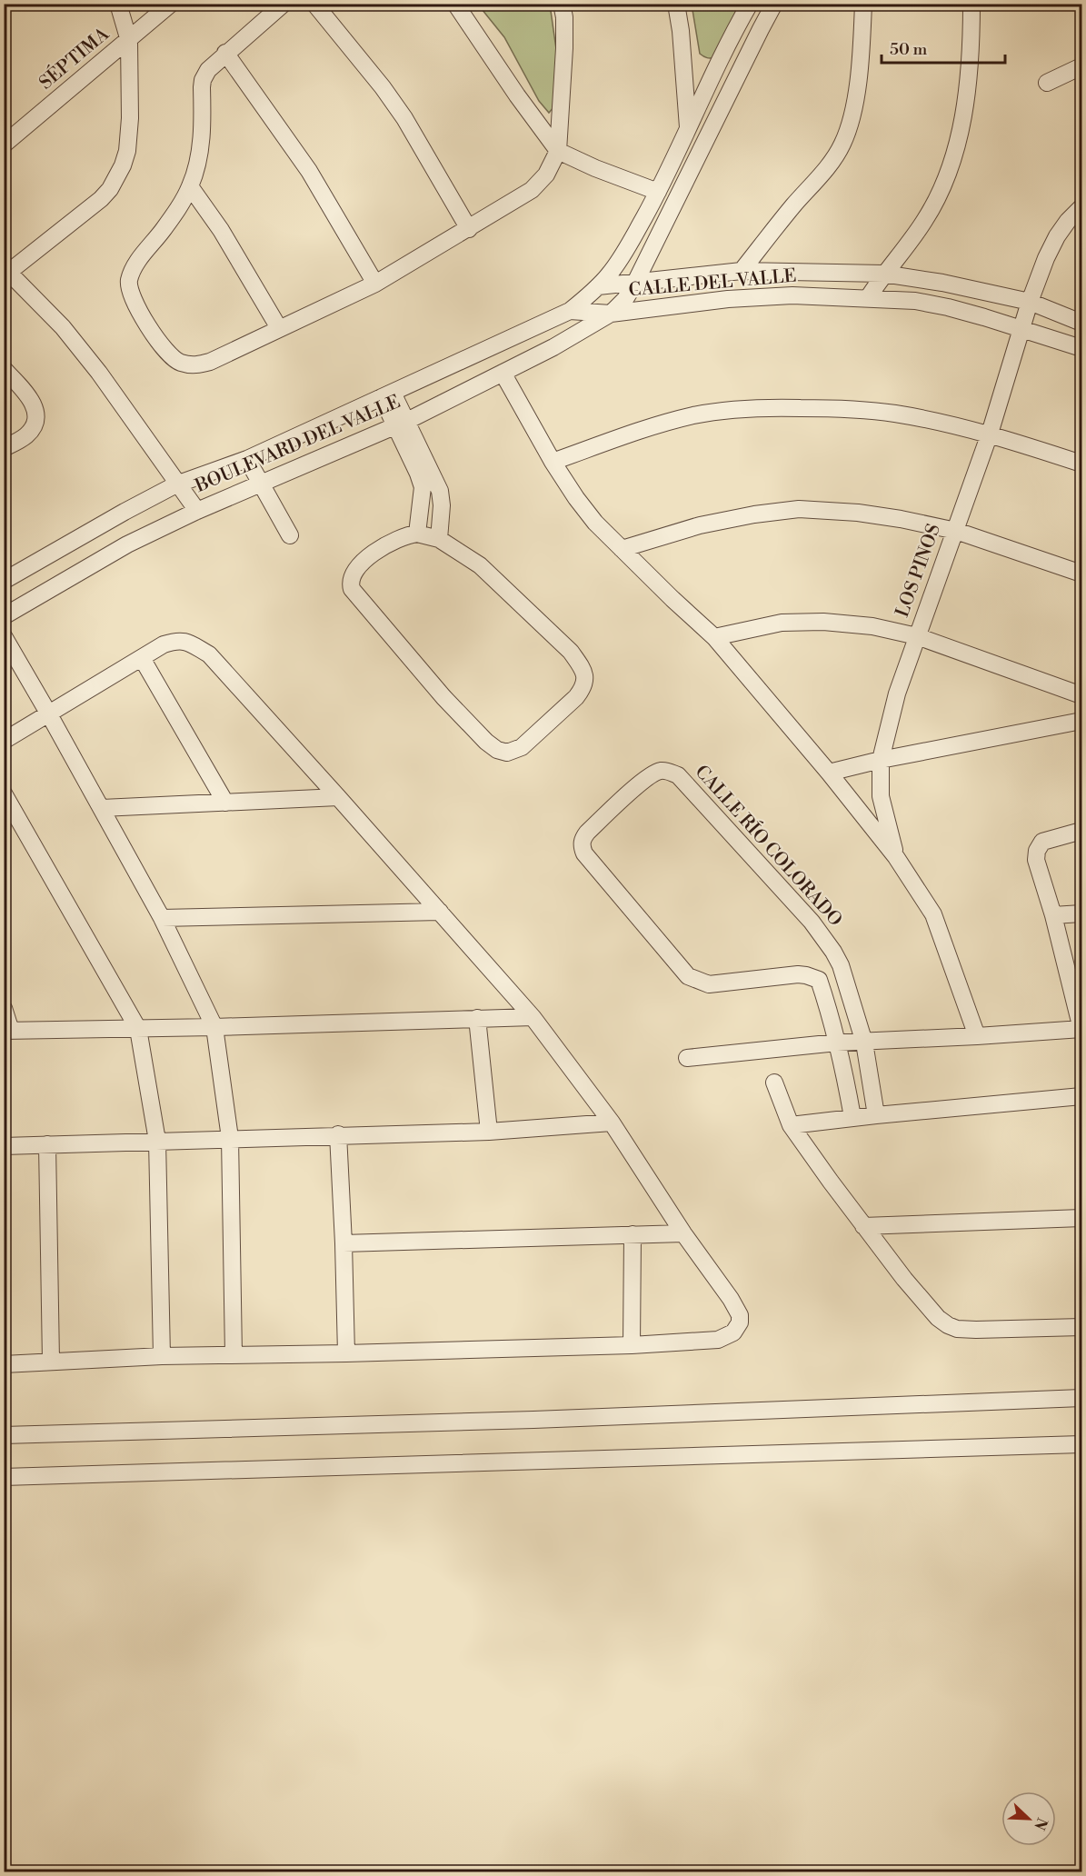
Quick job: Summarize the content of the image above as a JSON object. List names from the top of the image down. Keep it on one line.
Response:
{"streets":{"street":["SÉPTIMA","CALLE DEL VALLE","BOULEVARD DEL VALLE","LOS PINOS","CALLE RÍO COLORADO"]},"crossings":[["CALLE DEL VALLE","BOULEVARD DEL VALLE"],["CALLE DEL VALLE","LOS PINOS"]],"scale_bar":"50 m","north":"bottom right"}
